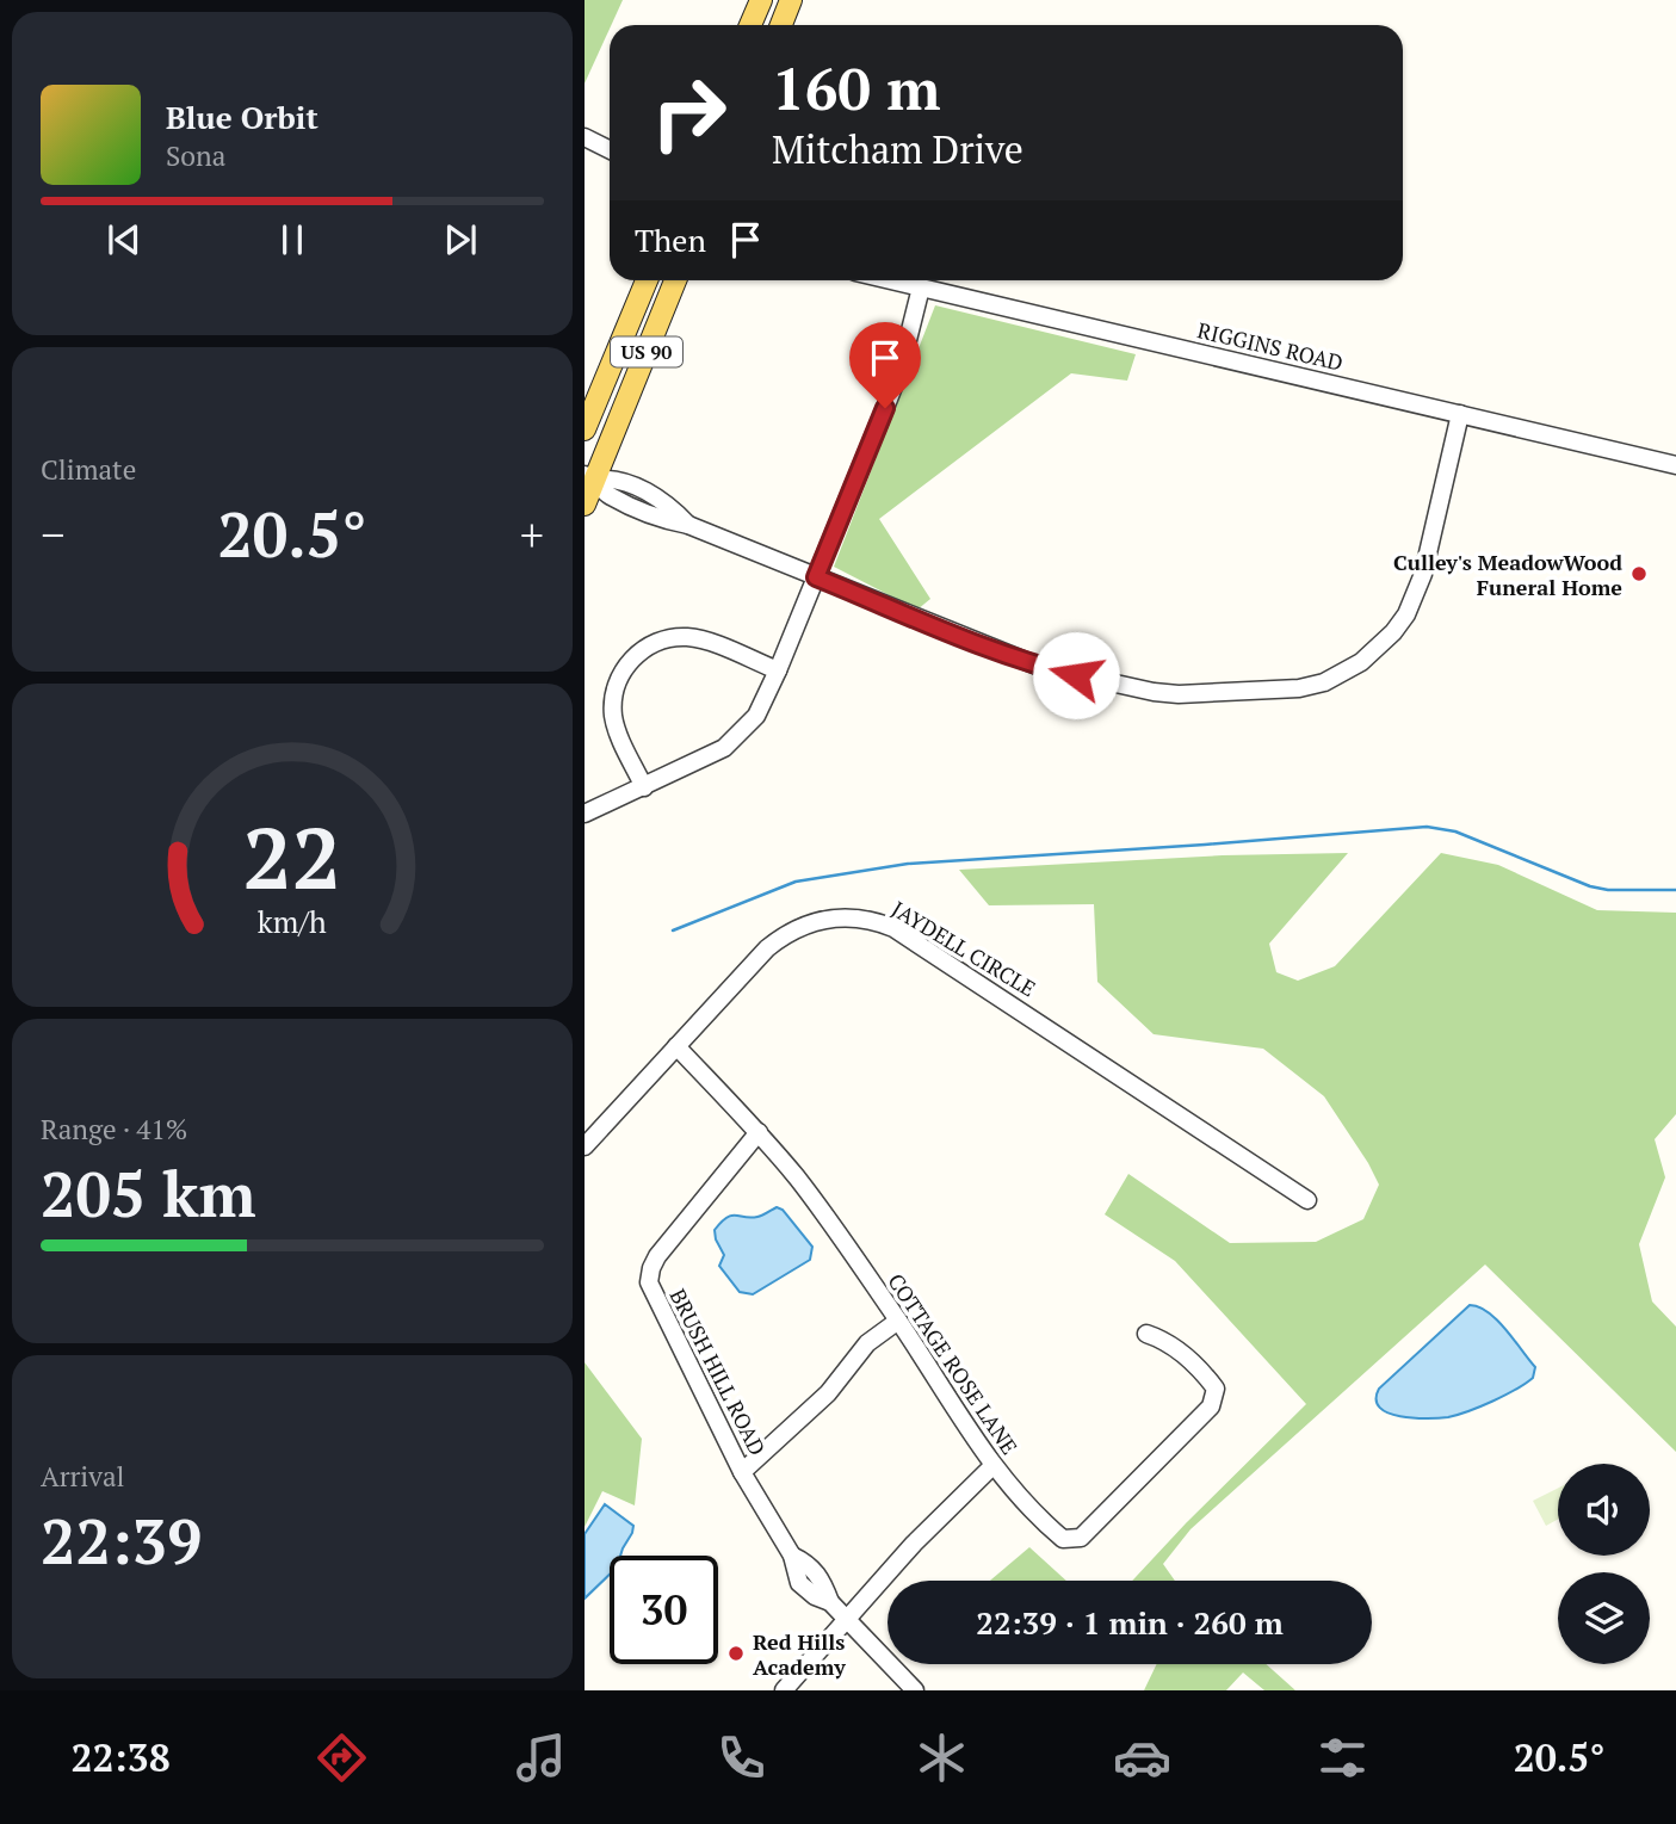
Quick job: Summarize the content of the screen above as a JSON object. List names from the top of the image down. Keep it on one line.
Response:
{"streets":{"main road":["US 90"],"street":["RIGGINS ROAD","JAYDELL CIRCLE","COTTAGE ROSE LANE","BRUSH HILL ROAD"]},"crossings":[["JAYDELL CIRCLE","COTTAGE ROSE LANE"],["COTTAGE ROSE LANE","BRUSH HILL ROAD"]],"places":["Culley's MeadowWood Funeral Home","Red Hills Academy"],"page":{"turn":["160 m","Mitcham Drive"],"song":["Blue Orbit","Sona"],"then":"Then","tile":["Climate",["Range · 41%","205 km"],["Arrival","22:39"]],"heat":["−","20.5°","+"],"limit":"30","trip":"22:39 · 1 min · 260 m","tabs":["22:38","20.5°"],"gauge":["22","km/h"]}}
